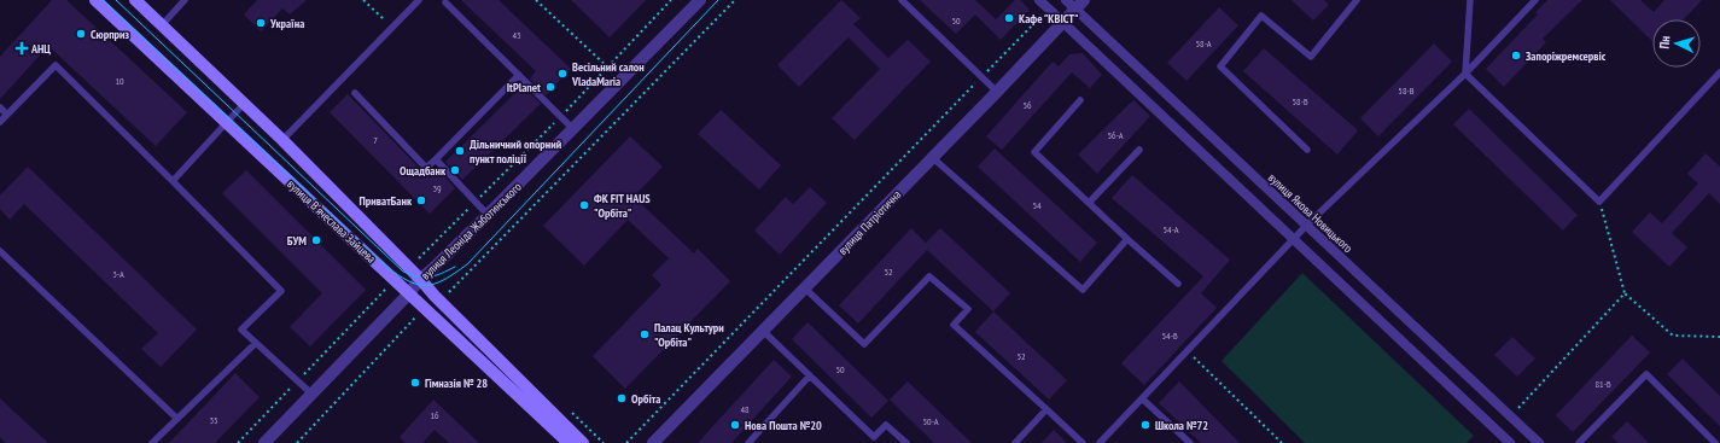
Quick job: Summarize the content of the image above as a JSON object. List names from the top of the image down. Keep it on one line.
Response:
{"streets":{"main road":["вулиця Вʼячеслава Зайцева"],"street":["вулиця Якова Новицького","вулиця Патріотична","вулиця Леоніда Жаботинського"]},"crossings":[["вулиця Якова Новицького","вулиця Патріотична"],["вулиця Вʼячеслава Зайцева","вулиця Леоніда Жаботинського"]],"places":{"other":["Кафе \"КВІСТ\"","Україна","Сюрприз","Запоріжремсервіс","Весільний салон VladaMaria","ItPlanet","Дільничний опорний пункт поліції","Ощадбанк","ПриватБанк","ФК FIT HAUS \"Орбіта\"","БУМ","Палац Культури \"Орбіта\"","Гімназія № 28","Орбіта","Нова Пошта №20","Школа №72"],"health":["АНЦ"]},"house_numbers":["50","43","58-А","10","58-В","58-Б","56","56-А","7","39","54","54-А","52","3-А","54-Б","52","50","81-Б","48","16","35","50-А"],"north":"left"}
